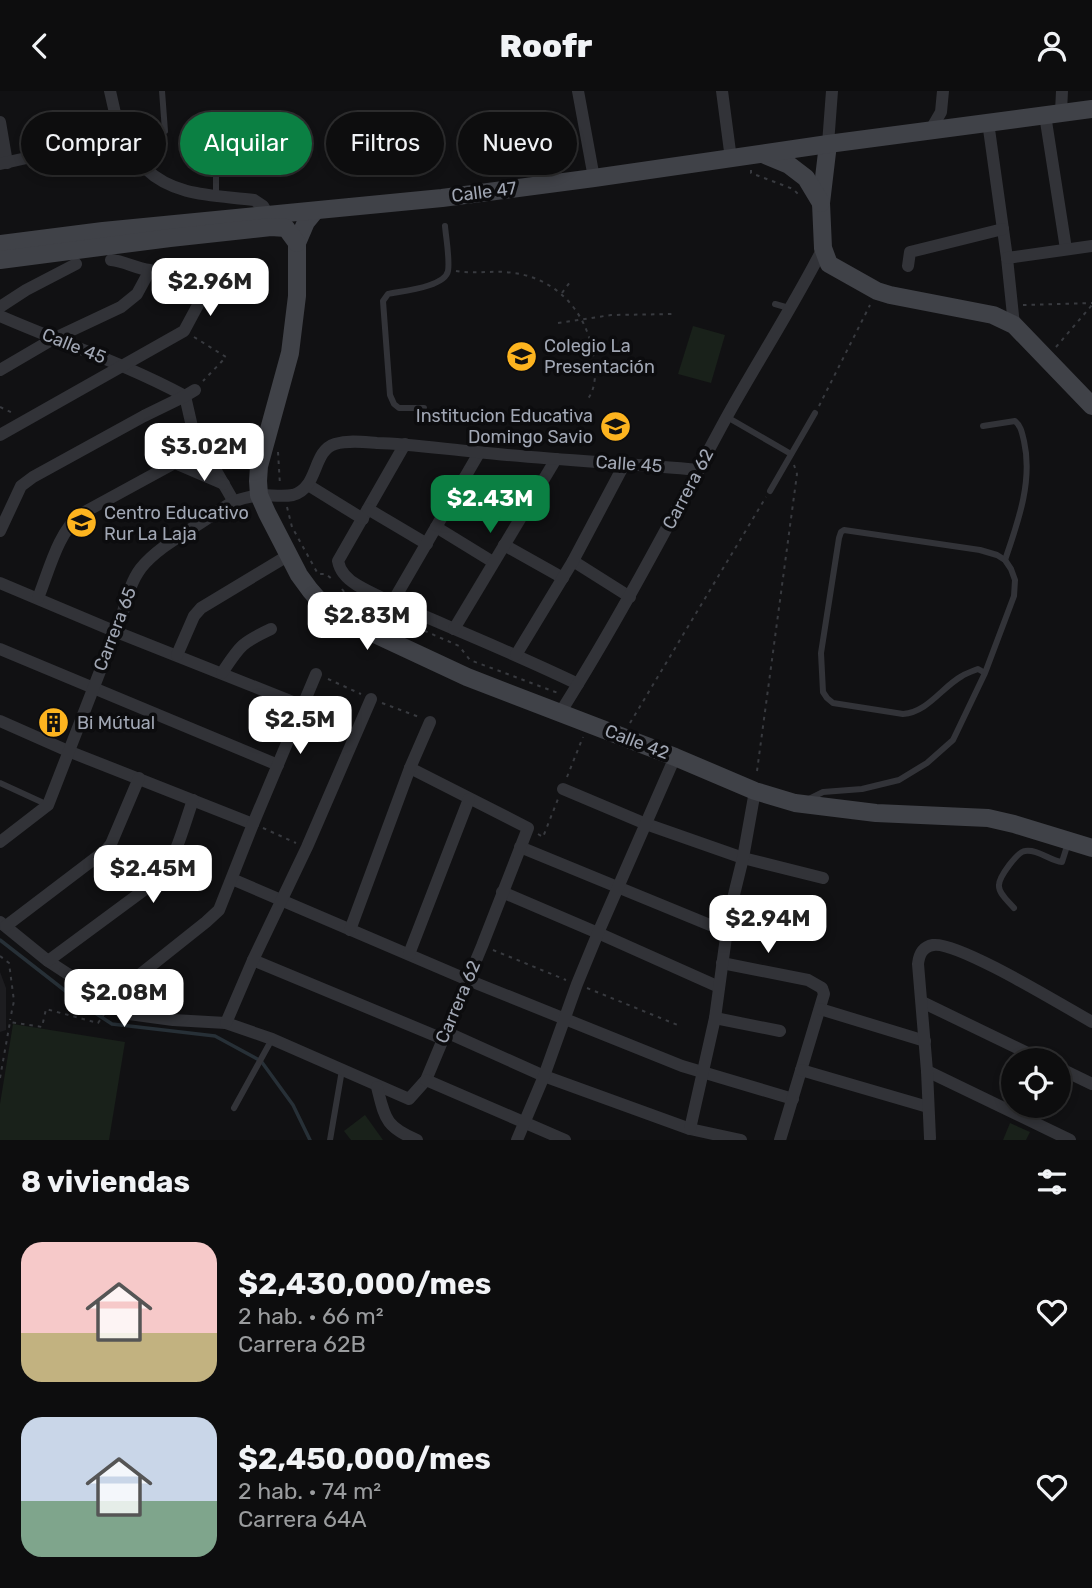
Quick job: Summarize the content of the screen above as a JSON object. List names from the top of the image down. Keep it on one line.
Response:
{"streets":{"street":["Calle 47","Calle 45","Carrera 62","Carrera 65","Calle 42"]},"crossings":[["Calle 45","Carrera 62"],["Carrera 62","Calle 42"],["Carrera 65","Calle 42"]],"places":{"school or university":["Colegio La Presentación","Institucion Educativa Domingo Savio","Centro Educativo Rur La Laja"],"building":["Bi Mútual"]},"page":{"header":"Roofr","chip":["Comprar","Alquilar","Filtros","Nuevo"],"price":["$2.96M","$3.02M","$2.43M","$2.83M","$2.5M","$2.45M","$2.94M","$2.08M"],"heading":"8 viviendas","list":[{"name":"$2,430,000/mes","note":"2 hab. · 66 m² · Carrera 62B"},{"name":"$2,450,000/mes","note":"2 hab. · 74 m² · Carrera 64A"}]}}
